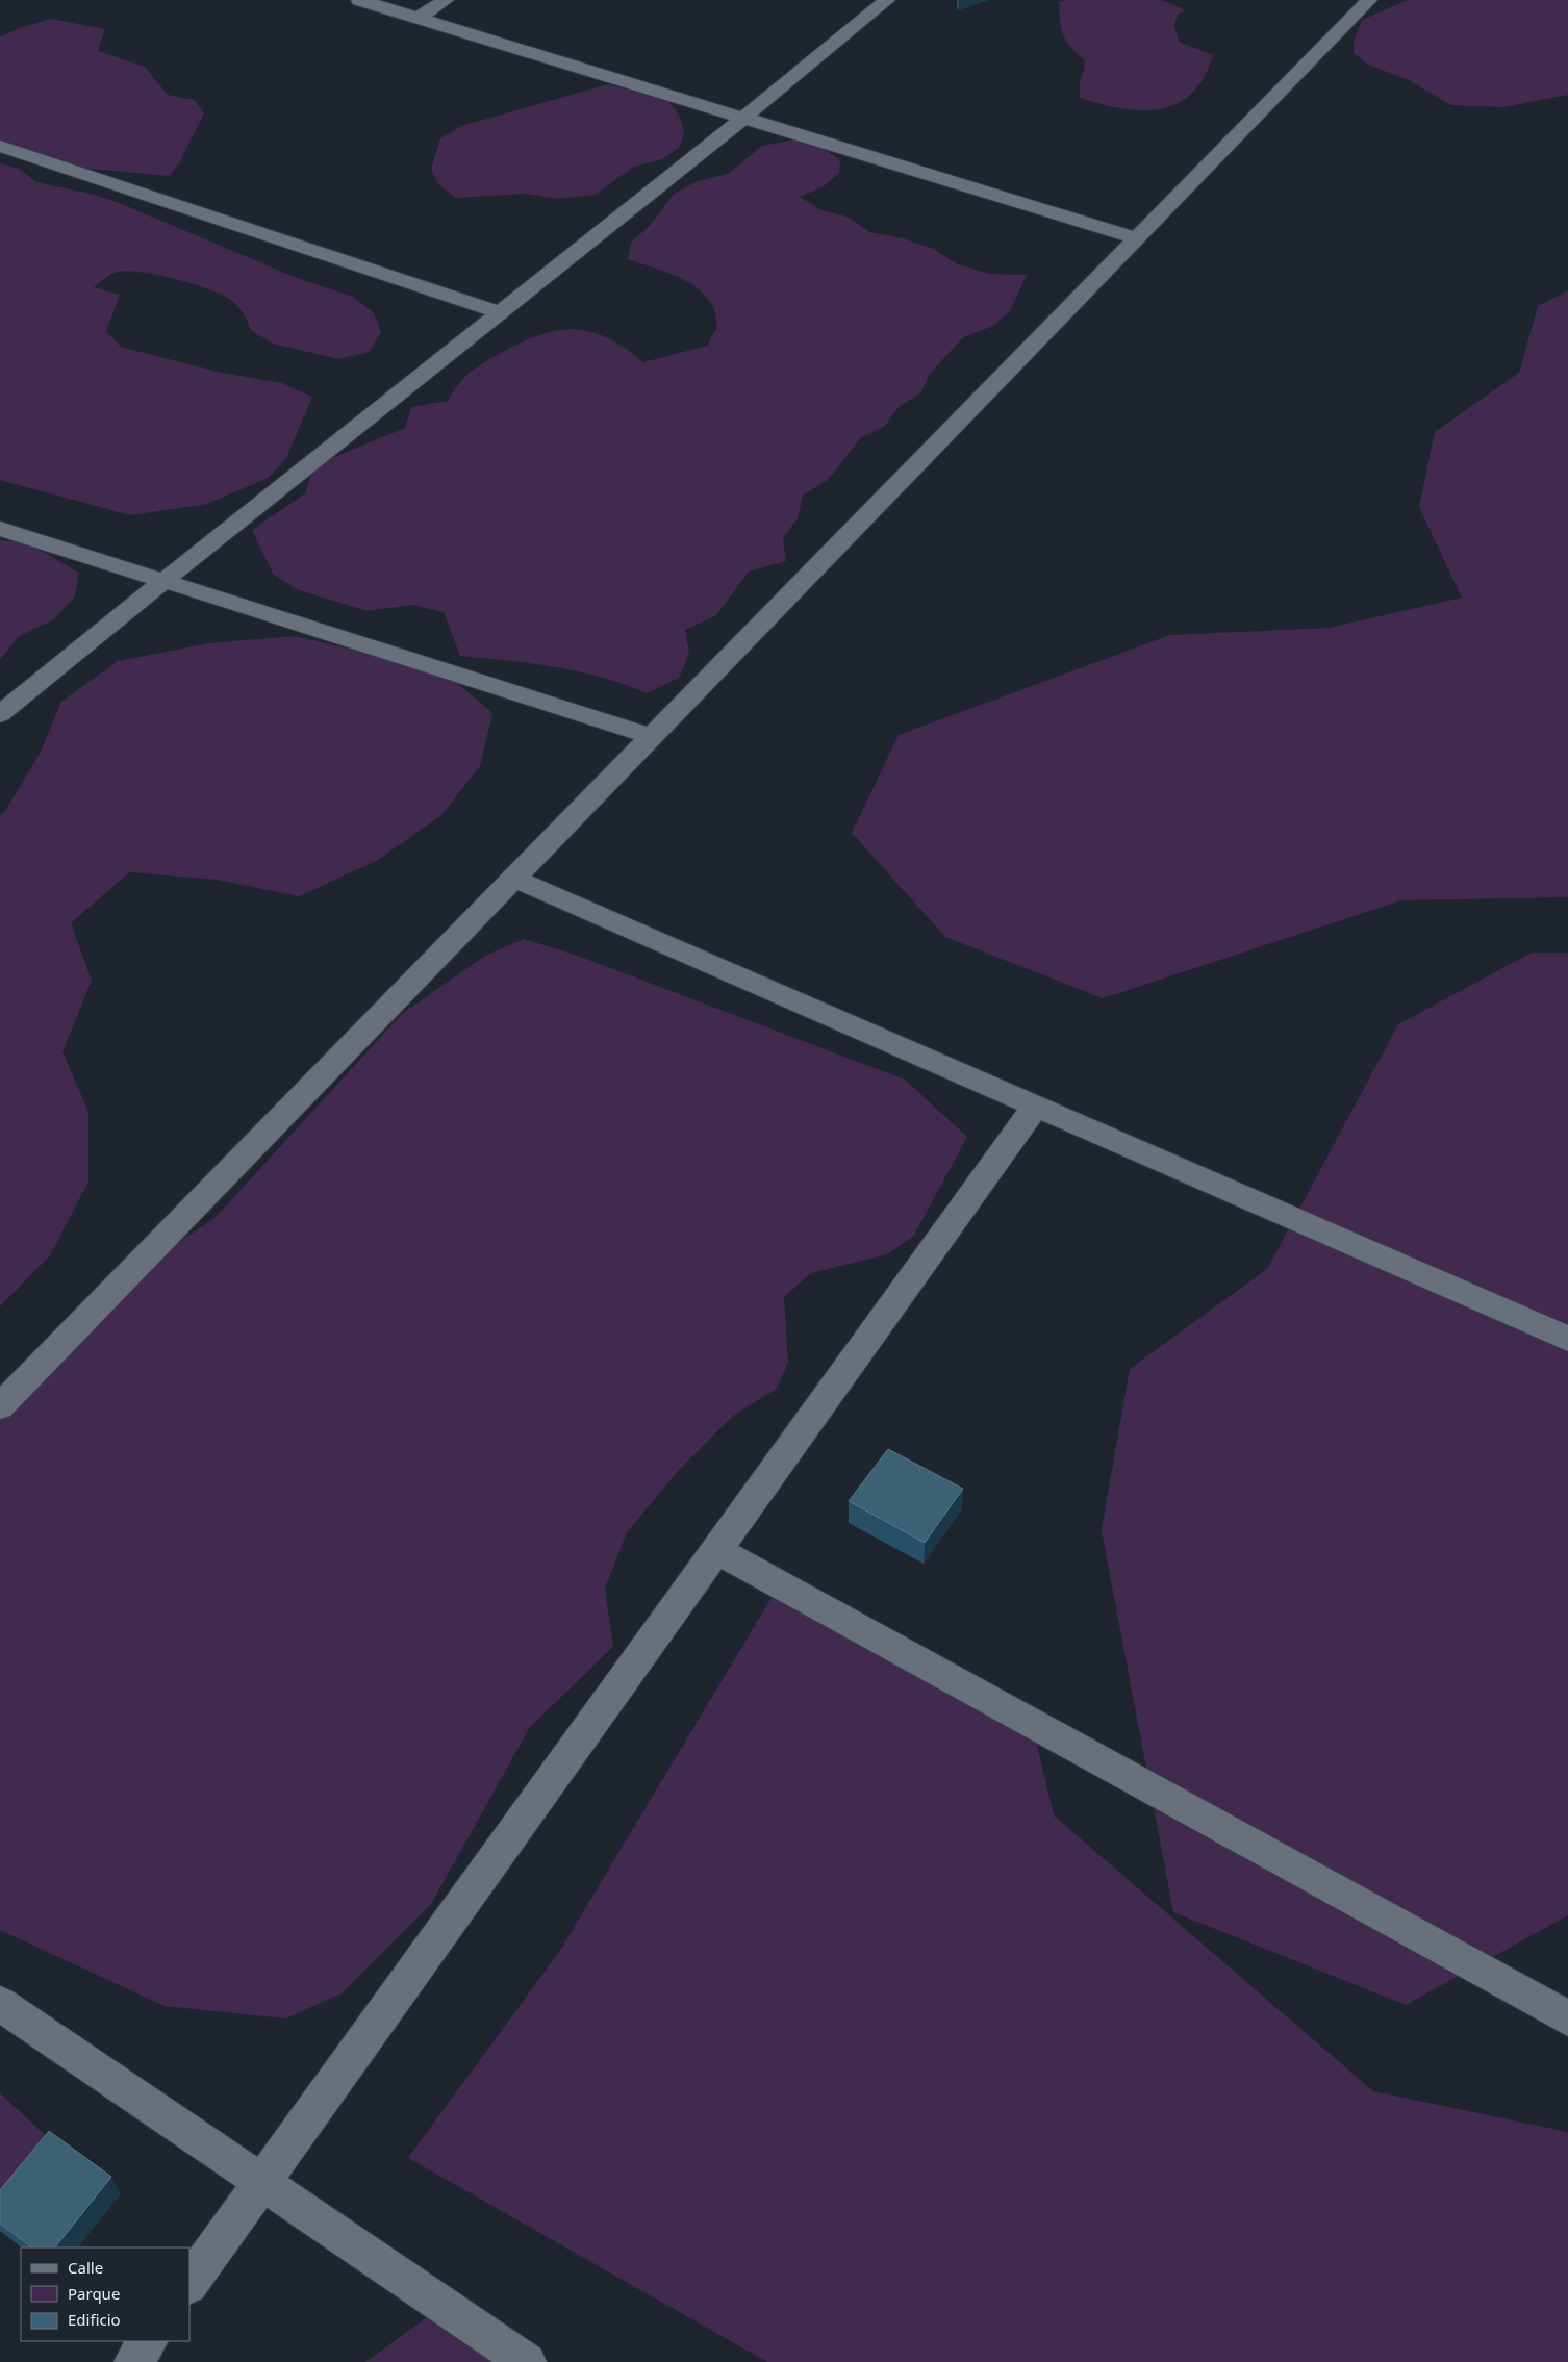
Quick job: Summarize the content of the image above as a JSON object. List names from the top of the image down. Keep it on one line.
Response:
{"legend":["Calle","Parque","Edificio"]}
